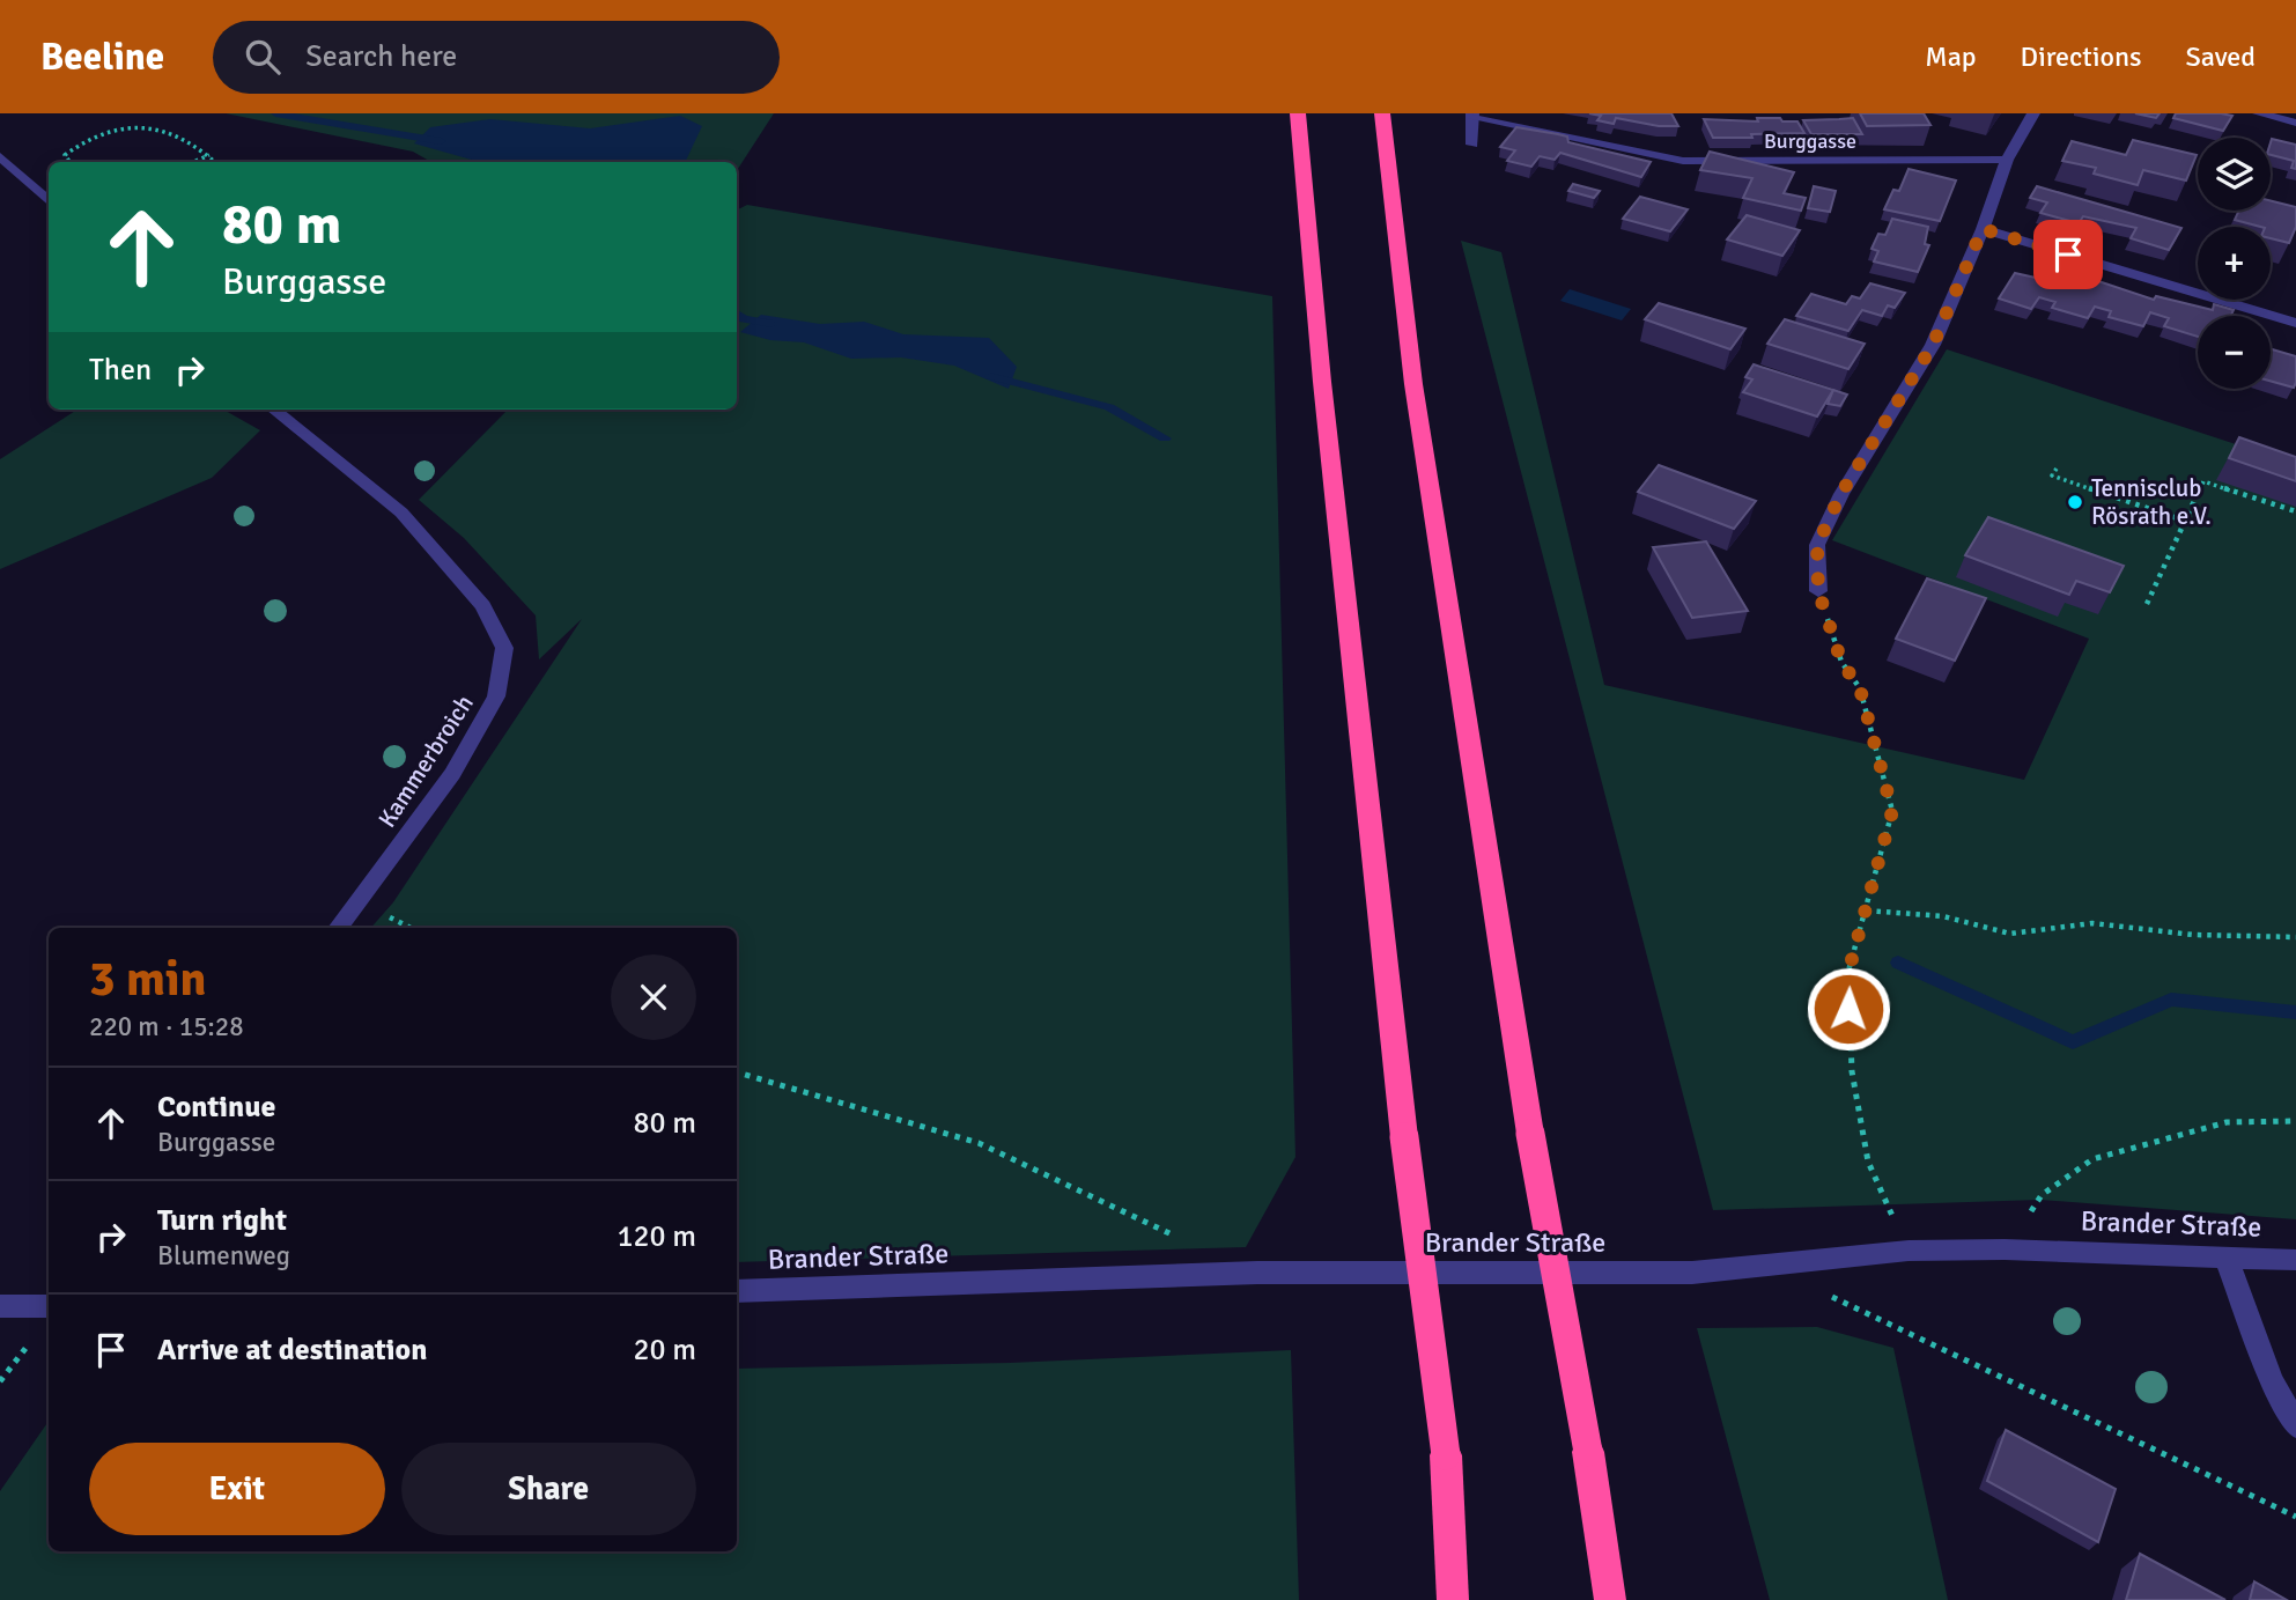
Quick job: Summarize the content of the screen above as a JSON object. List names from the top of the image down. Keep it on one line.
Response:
{"streets":{"street":["Burggasse","Kammerbroich","Brander Straße"]},"places":["Tennisclub Rösrath e.V."],"page":{"header":"Beeline","search":"Search here","nav":["Map","Directions","Saved"],"map_buttons":["+","−"],"turn":["80 m","Burggasse"],"then":"Then","heading":["3 min","220 m · 15:28"],"list":[{"name":"Continue","note":"Burggasse","value":"80 m"},{"name":"Turn right","note":"Blumenweg","value":"120 m"},{"name":"Arrive at destination","value":"20 m"}],"buttons":["Exit","Share"]}}
